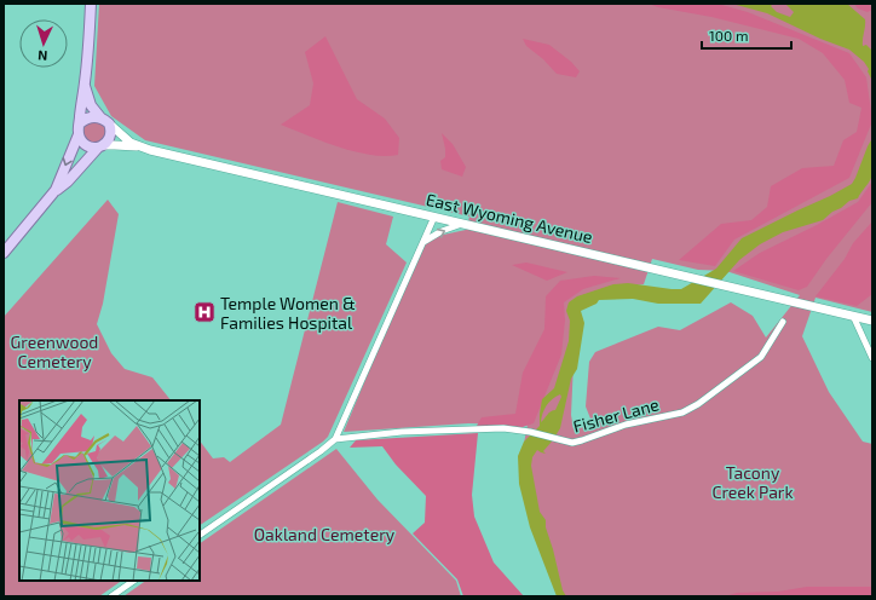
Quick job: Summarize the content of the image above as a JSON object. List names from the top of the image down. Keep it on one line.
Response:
{"streets":{"street":["East Wyoming Avenue","Fisher Lane"]},"parks":["Greenwood Cemetery","Tacony Creek Park","Oakland Cemetery"],"places":{"hospital":["Temple Women & Families Hospital"]},"scale_bar":"100 m","north":"bottom"}
